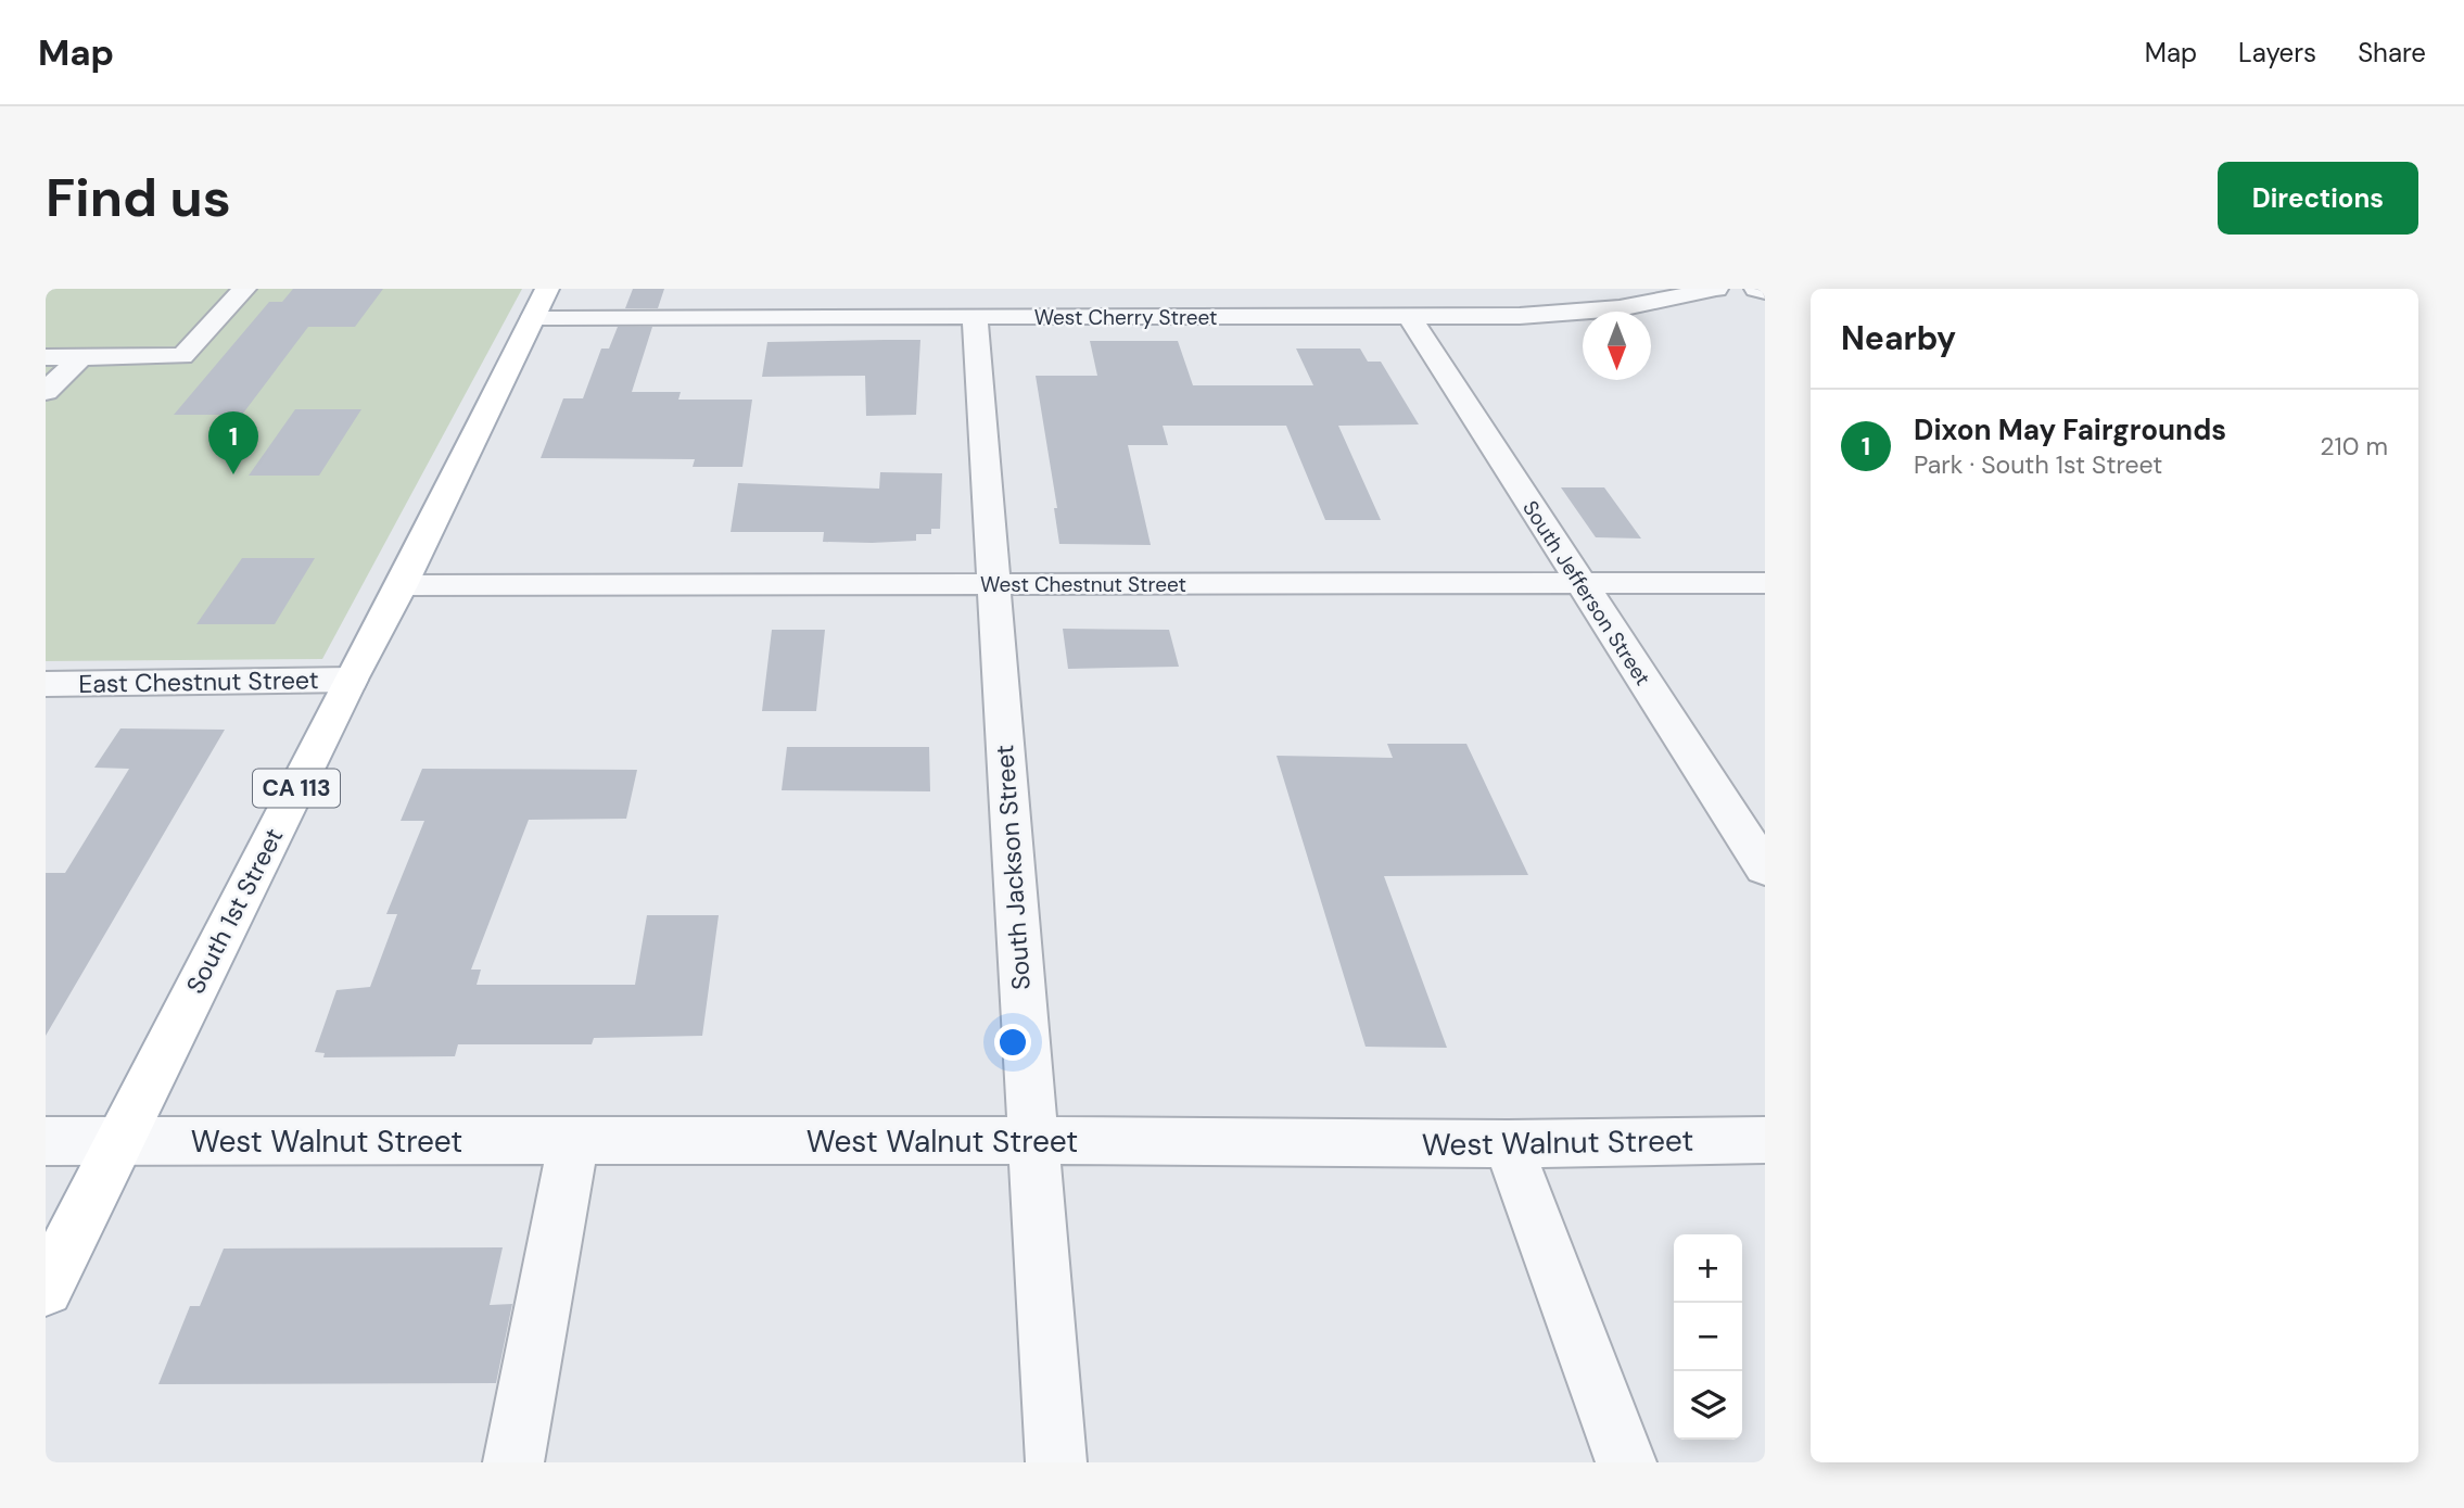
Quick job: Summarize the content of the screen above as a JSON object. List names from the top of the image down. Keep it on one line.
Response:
{"streets":{"main road":["CA 113","South 1st Street"],"street":["West Cherry Street","West Chestnut Street","South Jefferson Street","East Chestnut Street","South Jackson Street","West Walnut Street"]},"crossings":[["West Cherry Street","South Jefferson Street"],["West Cherry Street","South Jackson Street"],["West Cherry Street","South 1st Street"],["West Chestnut Street","South Jefferson Street"],["West Chestnut Street","South Jackson Street"],["West Chestnut Street","South 1st Street"],["East Chestnut Street","South 1st Street"],["South Jackson Street","West Walnut Street"],["South 1st Street","West Walnut Street"]],"north":"bottom","page":{"header":"Map","nav":["Map","Layers","Share"],"buttons":"Directions","title":"Find us","heading":"Nearby","list":[{"mark":"1","name":"Dixon May Fairgrounds","note":"Park · South 1st Street","value":"210 m"}],"pins":"1","map_buttons":["+","−"]}}
